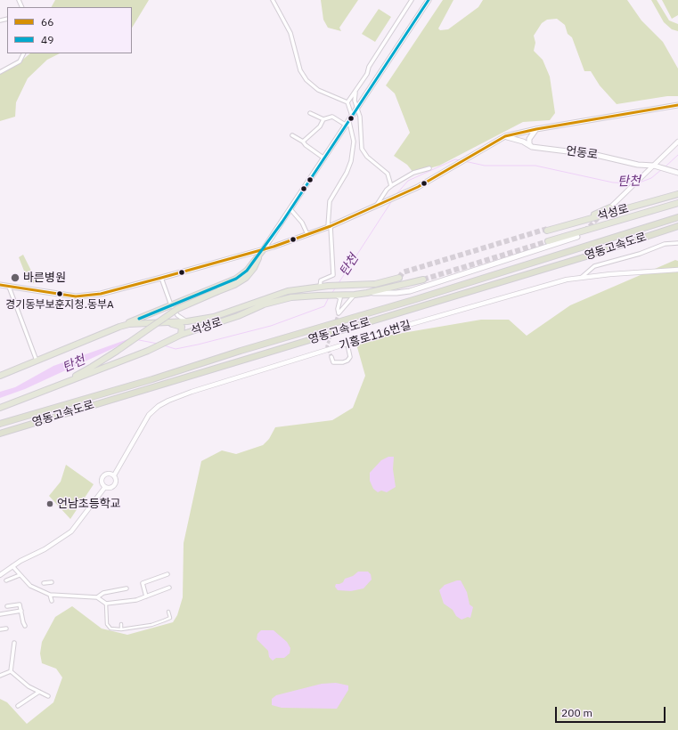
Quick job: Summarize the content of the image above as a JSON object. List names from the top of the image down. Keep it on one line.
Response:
{"streets":{"highway":["석성로","영동고속도로"],"main road":["언동로"],"street":["기흥로116번길"]},"water":["탄천"],"places":["바른병원","경기동부보훈지청.동부A","언남초등학교"],"lines":["transit line 49","transit line 66"],"legend":["66","49"],"scale_bar":"200 m"}
